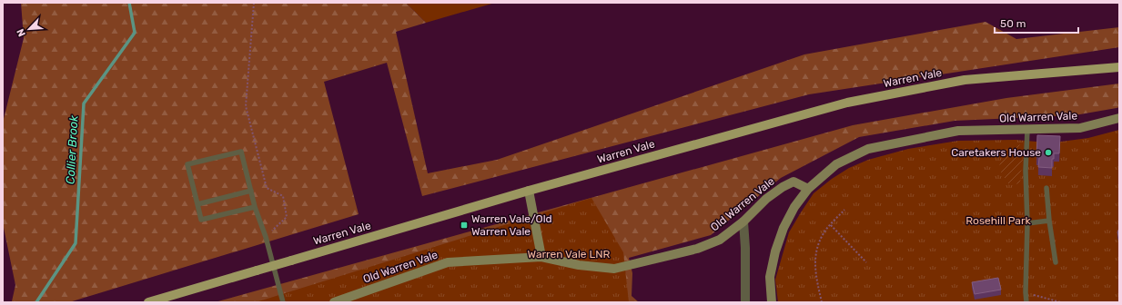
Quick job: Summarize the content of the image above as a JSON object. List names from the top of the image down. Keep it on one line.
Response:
{"streets":{"main road":["Warren Vale"],"street":["Old Warren Vale"]},"water":["Collier Brook"],"parks":["Rosehill Park","Warren Vale LNR"],"places":{"other":["Caretakers House"],"transit":["Warren Vale/Old Warren Vale"]},"scale_bar":"50 m","north":"bottom left"}
